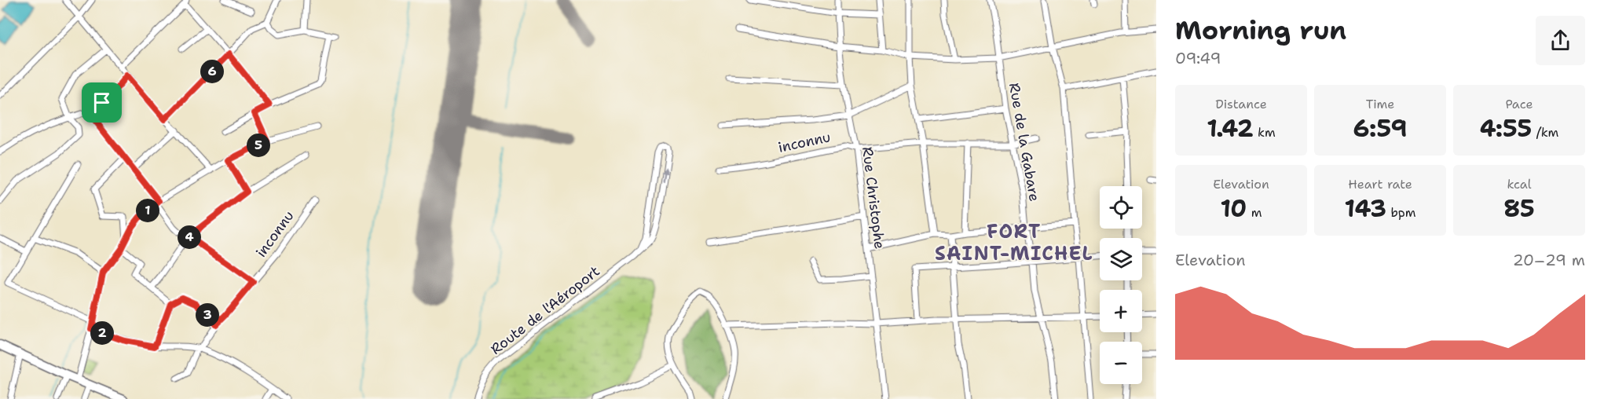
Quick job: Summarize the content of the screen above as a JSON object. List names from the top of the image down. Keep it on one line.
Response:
{"streets":{"street":["inconnu","Rue de la Gabare","Rue Christophe","Route de l'Aéroport"]},"crossings":[["inconnu","Rue de la Gabare"],["inconnu","Rue Christophe"]],"districts":["FORT SAINT-MICHEL"],"page":{"heading":["Morning run","09:49"],"pins":["6","5","1","4","3","2"],"stats":[["Distance","1.42 km"],["Time","6:59"],["Pace","4:55 /km"],["Elevation","10 m"],["Heart rate","143 bpm"],["kcal","85"]],"map_buttons":["+","−"],"chart":["Elevation","20–29 m"]}}
